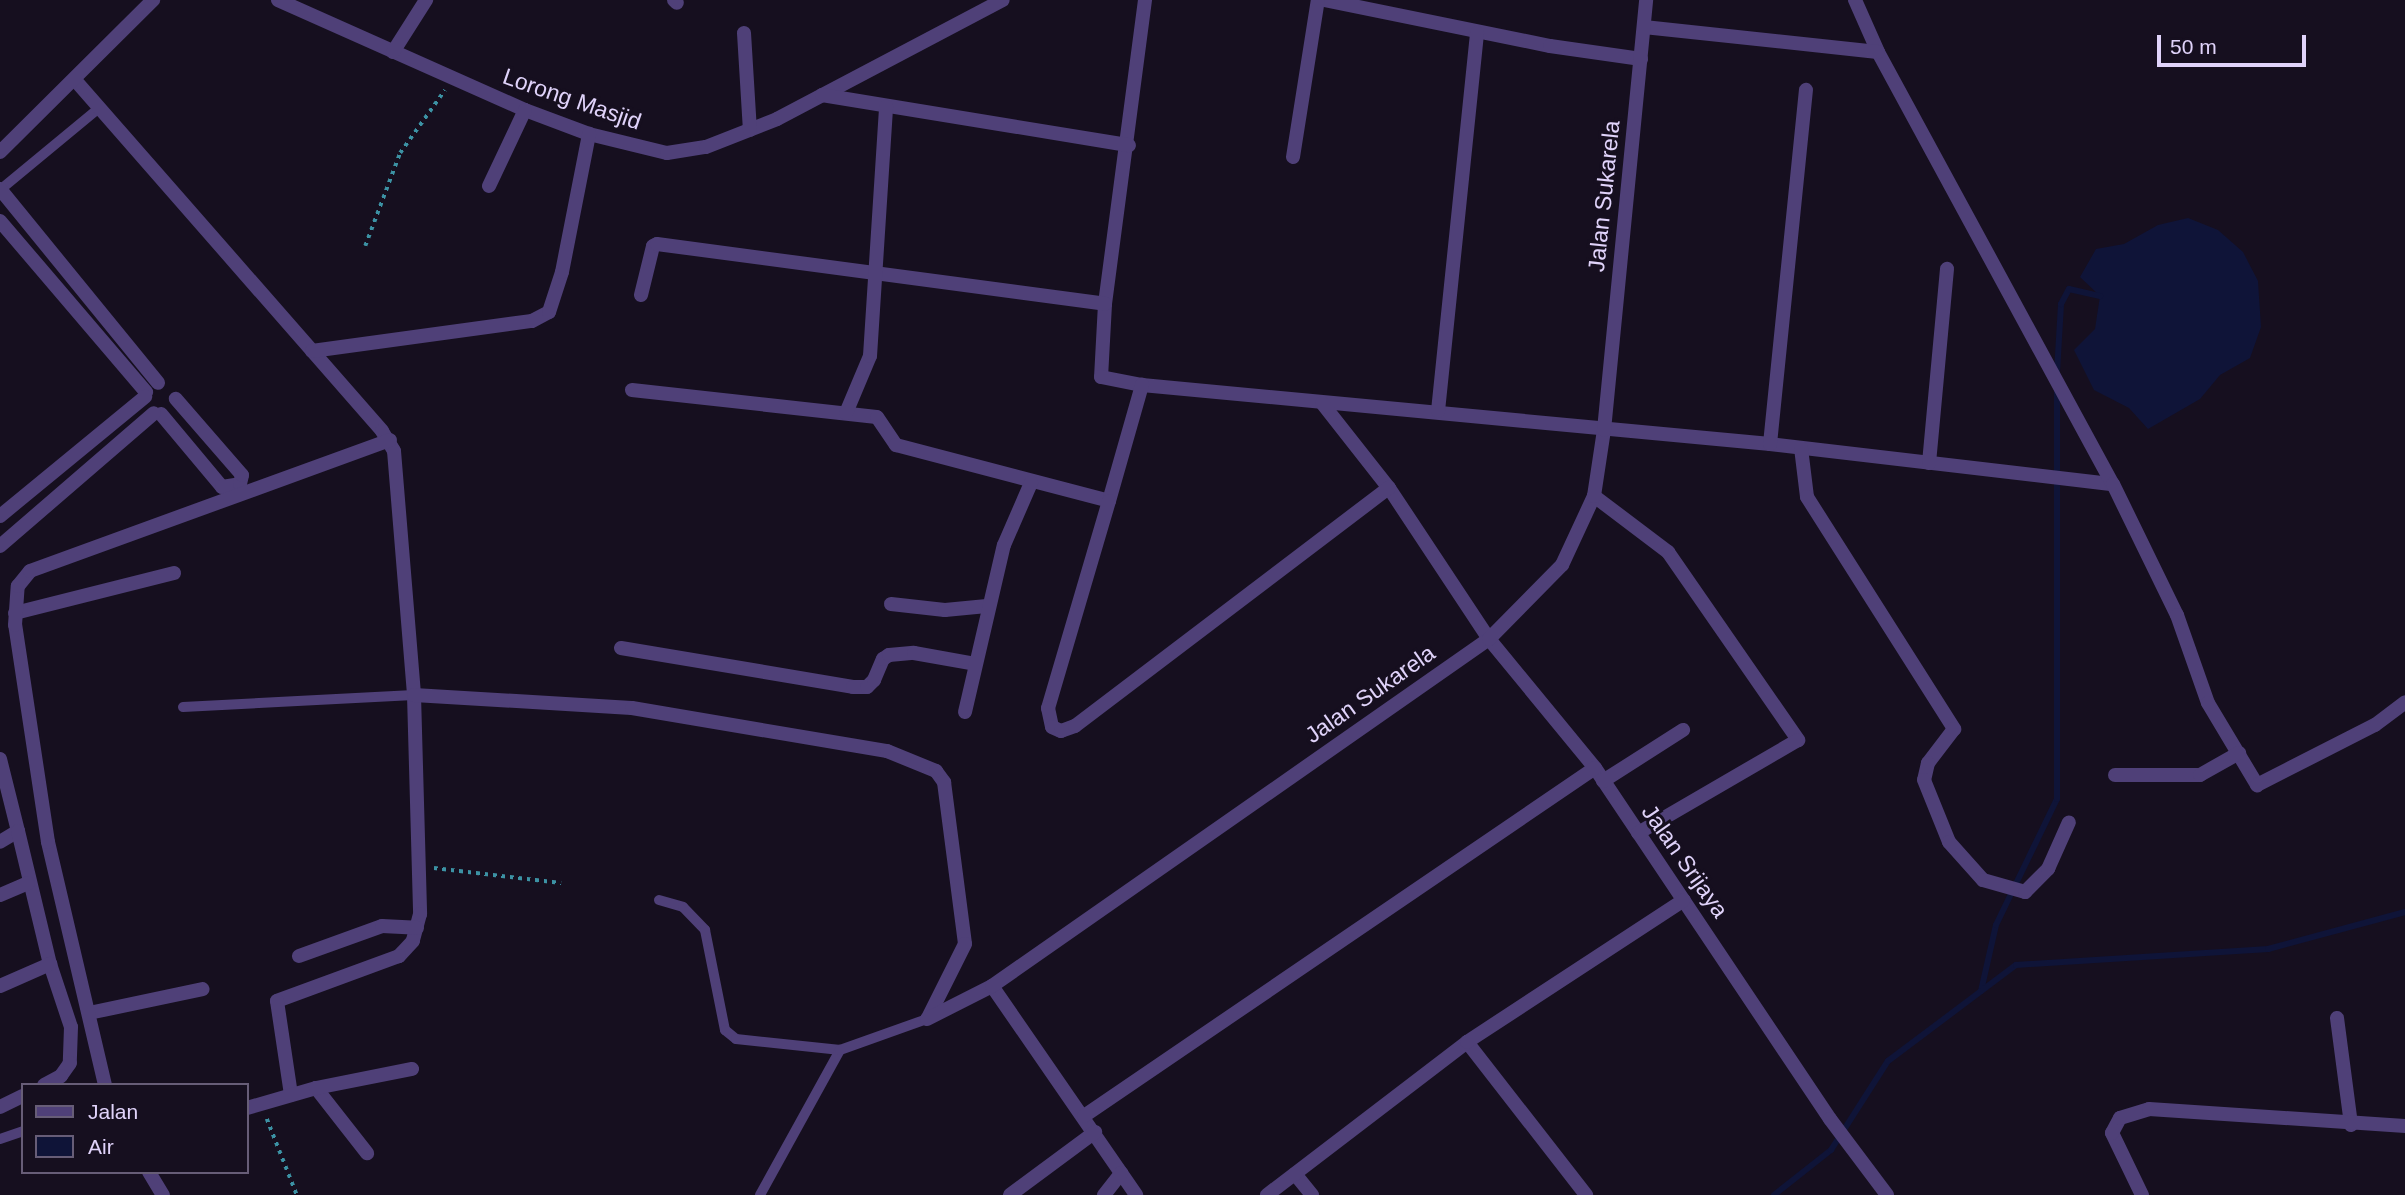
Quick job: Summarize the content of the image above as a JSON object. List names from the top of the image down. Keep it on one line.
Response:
{"streets":{"street":["Lorong Masjid","Jalan Sukarela","Jalan Srijaya"]},"crossings":[["Jalan Sukarela","Jalan Srijaya"]],"legend":["Jalan","Air"],"scale_bar":"50 m"}
